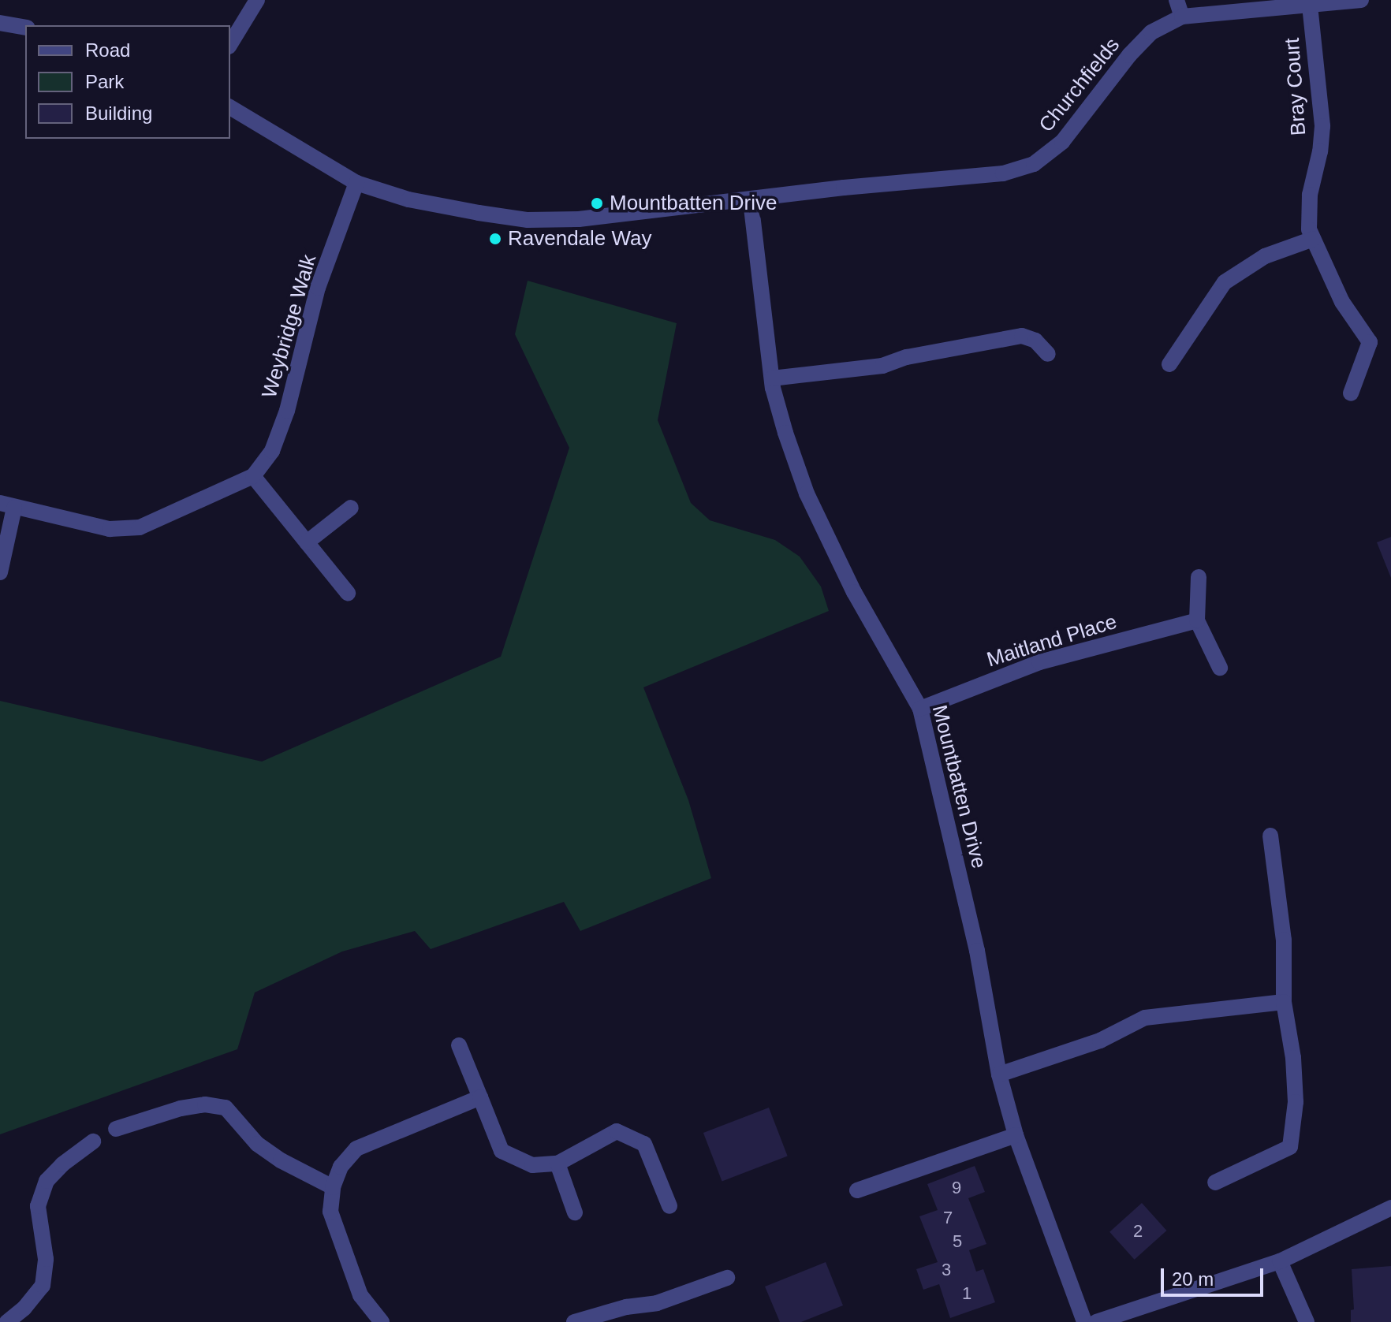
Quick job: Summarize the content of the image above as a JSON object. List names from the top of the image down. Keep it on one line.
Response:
{"streets":{"street":["Churchfields","Bray Court","Weybridge Walk","Maitland Place","Mountbatten Drive"]},"crossings":[["Churchfields","Bray Court"],["Churchfields","Mountbatten Drive"],["Maitland Place","Mountbatten Drive"]],"places":["Mountbatten Drive","Ravendale Way"],"house_numbers":["9","7","2","5","3","1"],"legend":["Road","Park","Building"],"scale_bar":"20 m"}
